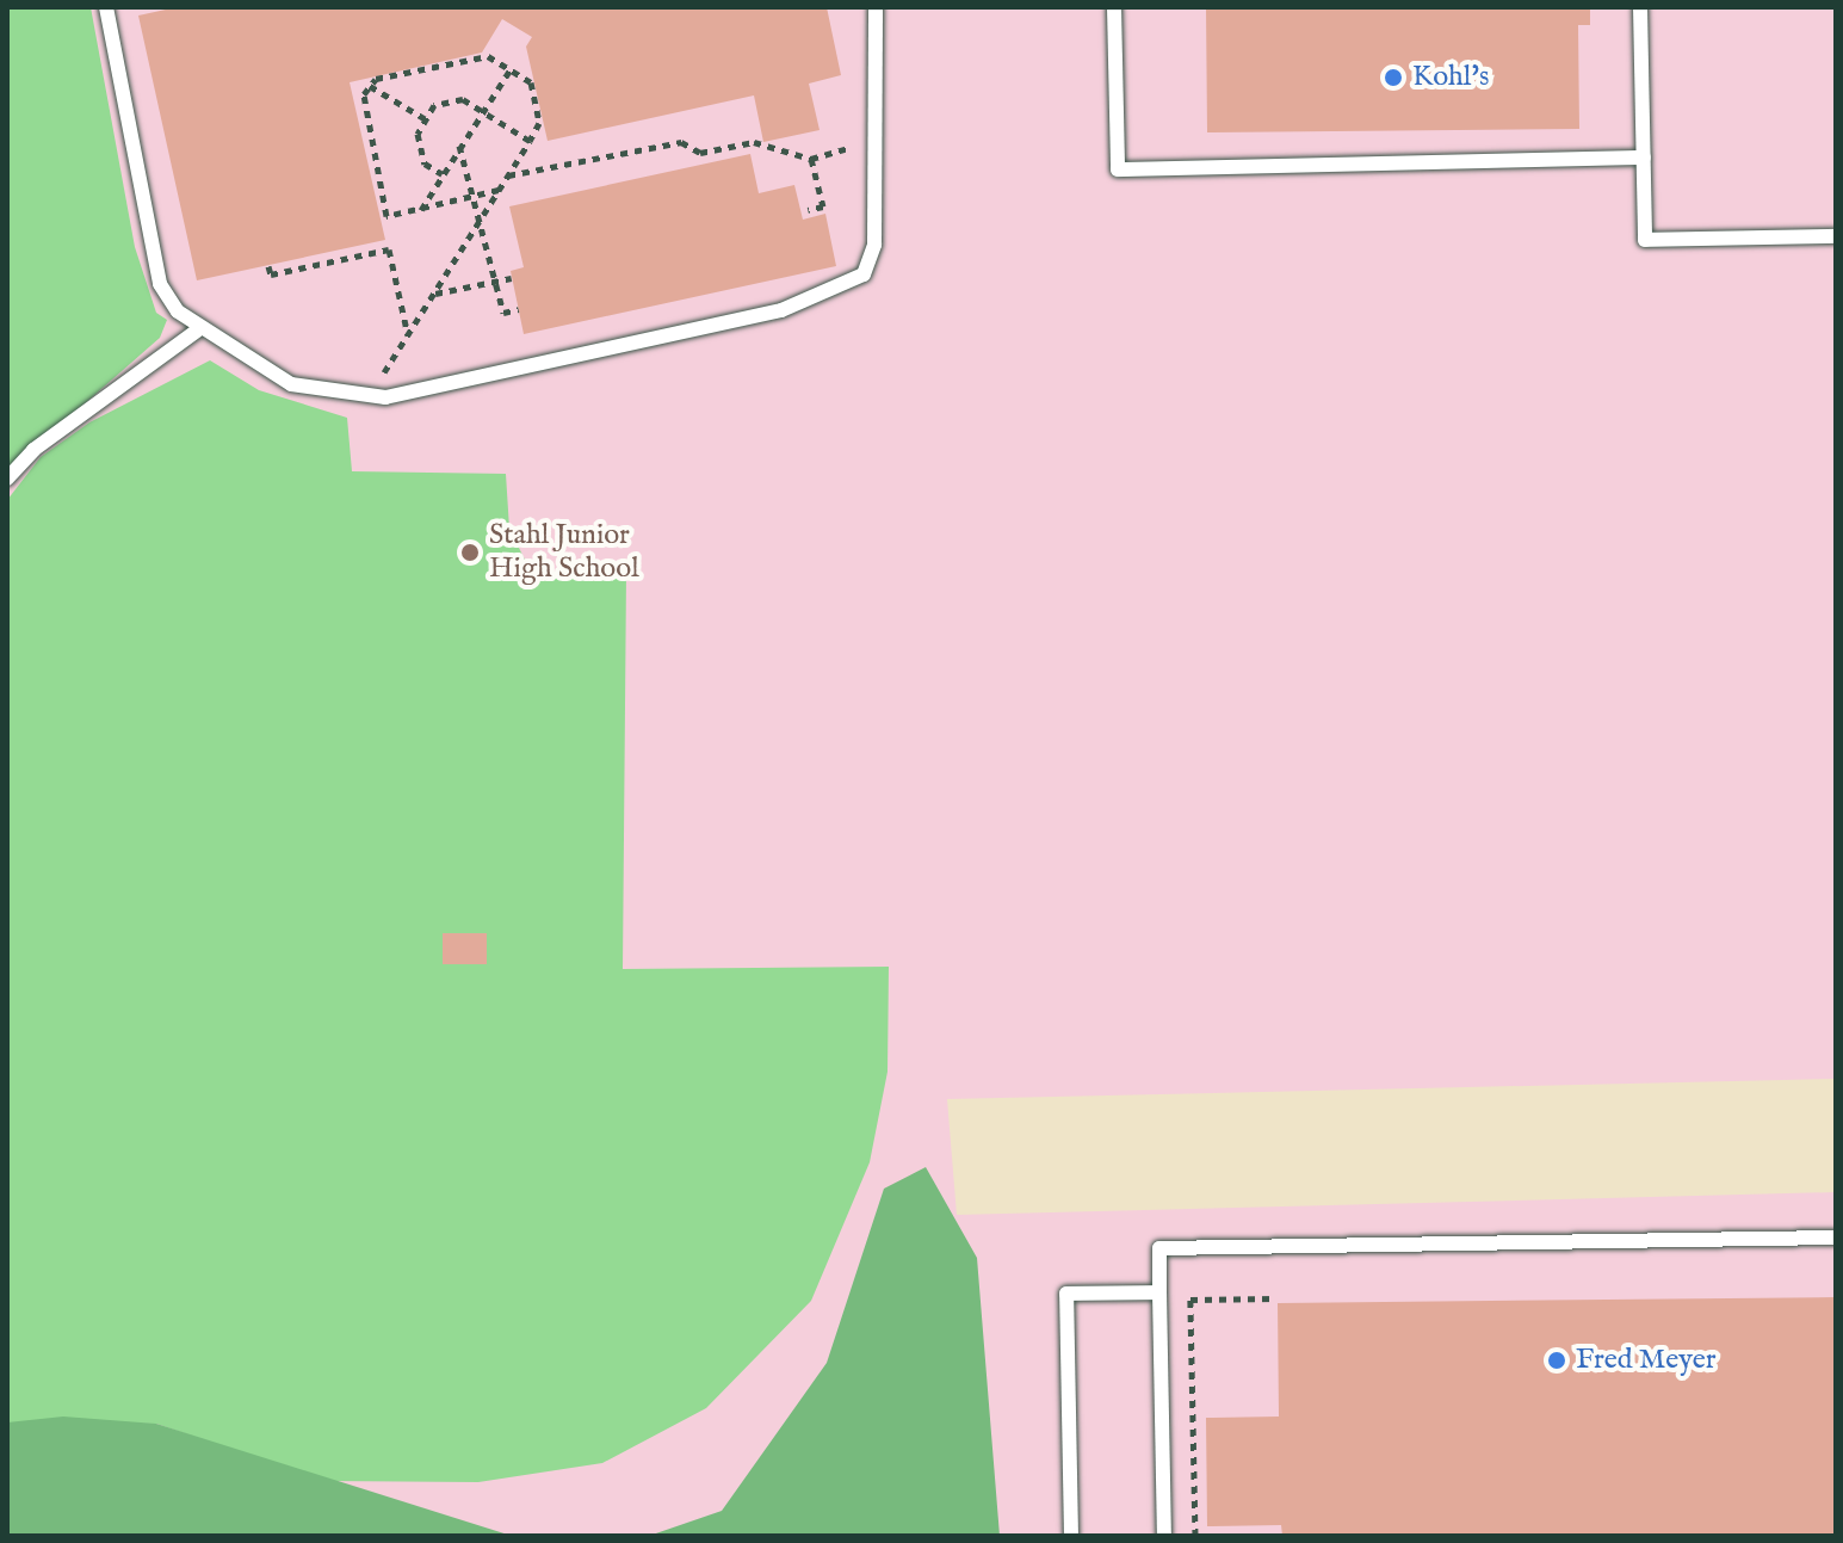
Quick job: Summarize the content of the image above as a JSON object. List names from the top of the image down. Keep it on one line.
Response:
{"places":["Kohl's","Stahl Junior High School","Fred Meyer"]}
